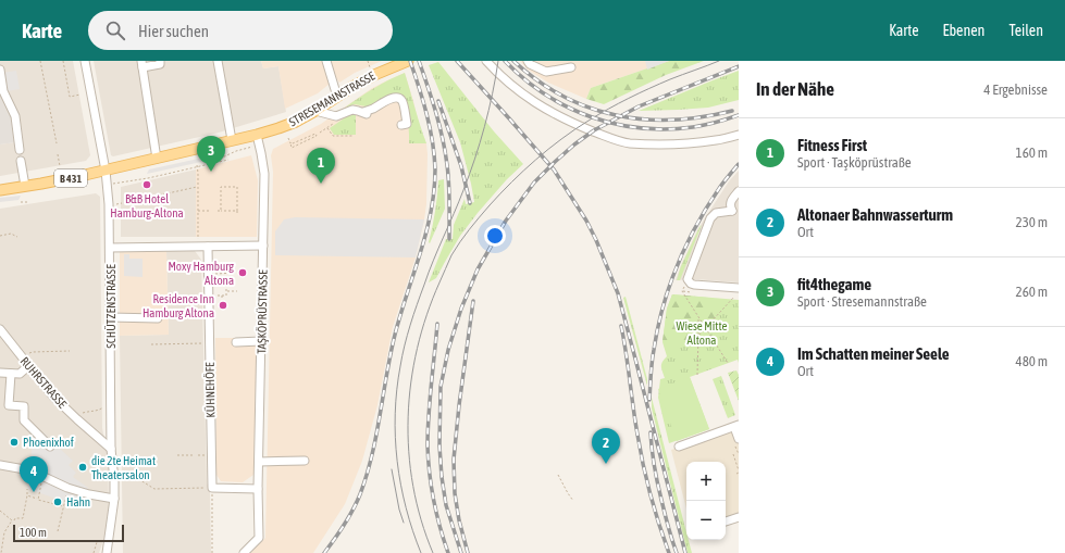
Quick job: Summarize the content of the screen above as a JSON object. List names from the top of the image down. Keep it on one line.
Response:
{"streets":{"main road":["STRESEMANNSTRASSE","B 431"],"street":["SCHÜTZENSTRASSE","TAŞKÖPRÜSTRASSE","RUHRSTRASSE","KÜHNEHÖFE"]},"crossings":[["STRESEMANNSTRASSE","SCHÜTZENSTRASSE"],["STRESEMANNSTRASSE","TAŞKÖPRÜSTRASSE"],["SCHÜTZENSTRASSE","RUHRSTRASSE"]],"parks":["Wiese Mitte Altona"],"places":["B&B Hotel Hamburg-Altona","Moxy Hamburg Altona","Residence Inn Hamburg Altona","Phoenixhof","die 2te Heimat Theatersalon","Hahn"],"scale_bar":"100 m","page":{"header":"Karte","search":"Hier suchen","nav":["Karte","Ebenen","Teilen"],"heading":["In der Nähe","4 Ergebnisse"],"list":[{"mark":"1","name":"Fitness First","note":"Sport · Taşköprüstraße","value":"160 m"},{"mark":"2","name":"Altonaer Bahnwasserturm","note":"Ort","value":"230 m"},{"mark":"3","name":"fit4thegame","note":"Sport · Stresemannstraße","value":"260 m"},{"mark":"4","name":"Im Schatten meiner Seele","note":"Ort","value":"480 m"}],"pins":["3","1","2","4"],"map_buttons":["+","−"],"scale":"100 m"}}
